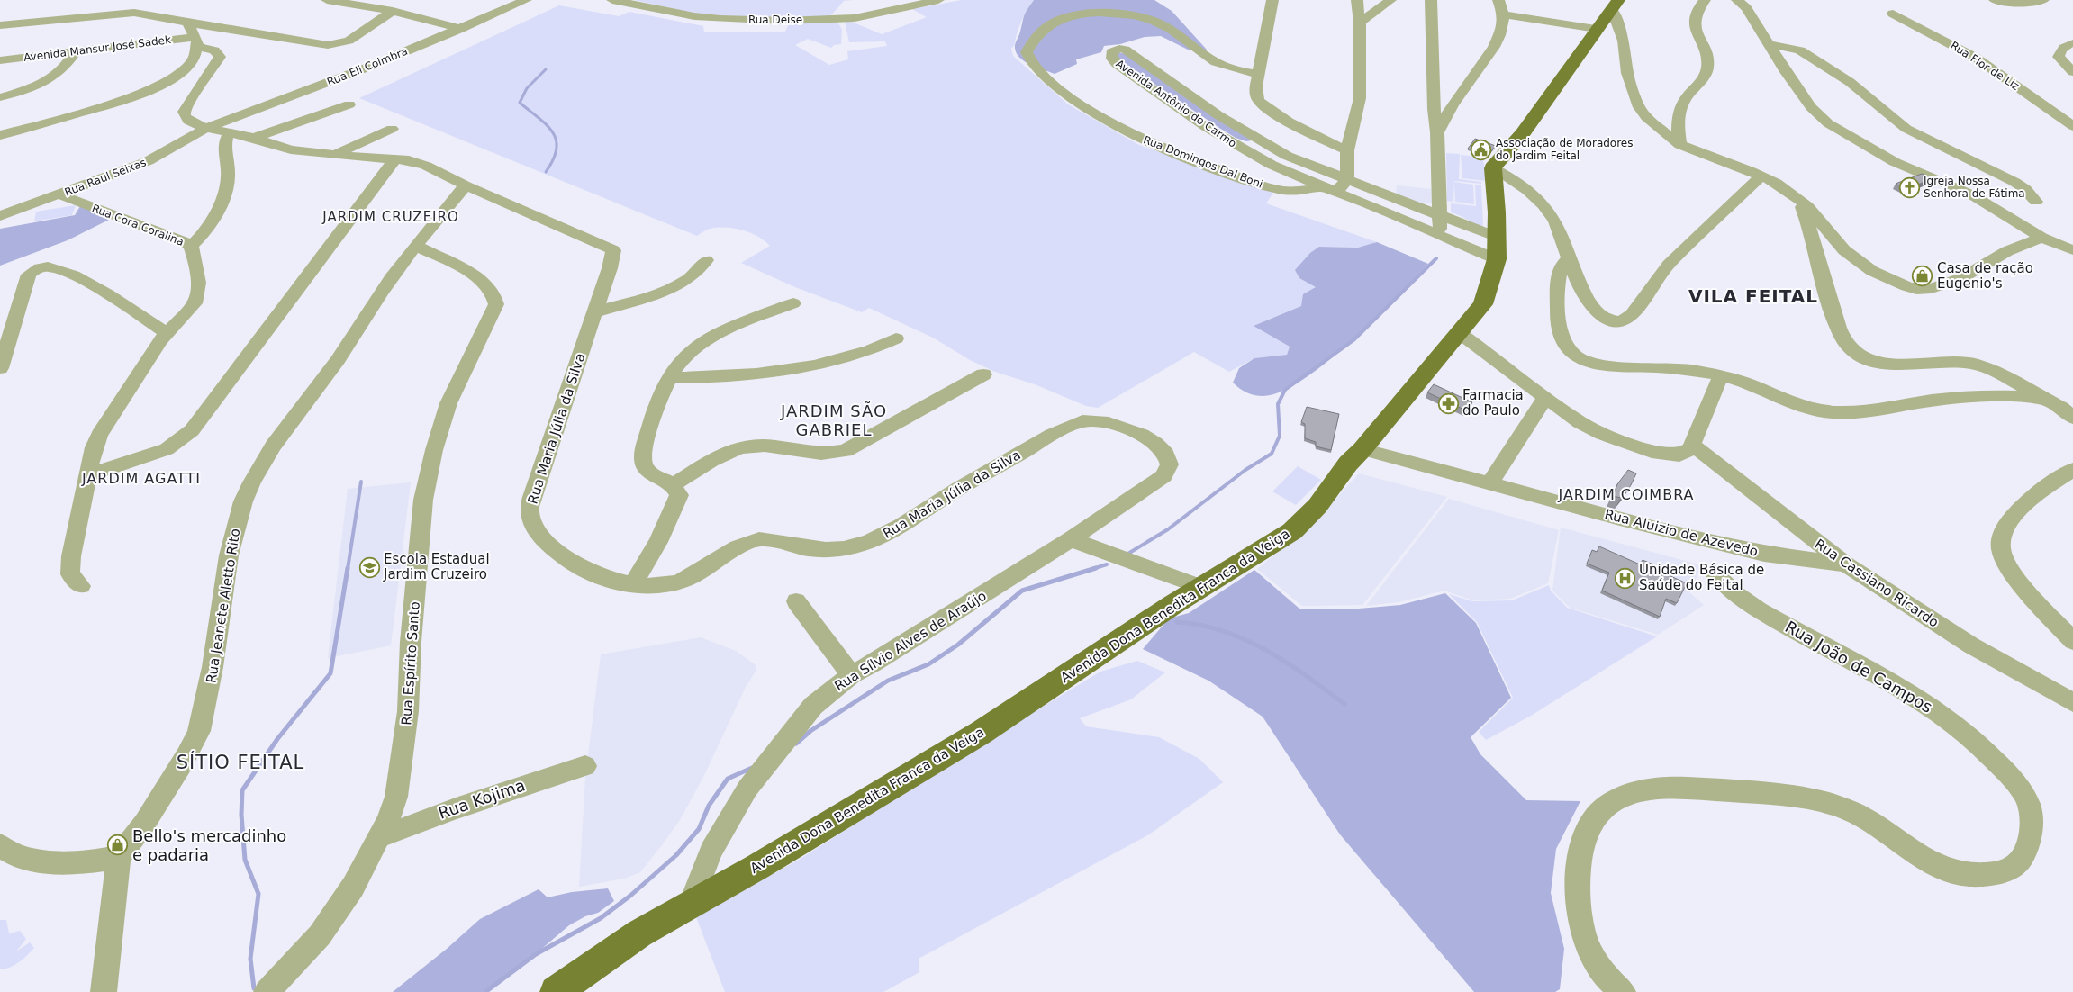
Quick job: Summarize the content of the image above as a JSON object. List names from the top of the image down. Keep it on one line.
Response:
{"streets":{"main road":["Avenida Dona Benedita Franca da Veiga"],"street":["Rua Deise","Avenida Mansur José Sadek","Rua Flor de Liz","Rua Eli Coimbra","Avenida Antônio do Carmo","Rua Domingos Dal Boni","Rua Raul Seixas","Rua Cora Coralina","Rua Maria Júlia da Silva","Rua Aluizio de Azevedo","Rua Cassiano Ricardo","Rua Jeanete Aletto Rito","Rua Sílvio Alves de Araújo","Rua Espírito Santo","Rua João de Campos","Rua Kojima"]},"crossings":[["Rua Eli Coimbra","Rua Raul Seixas"],["Avenida Antônio do Carmo","Rua Domingos Dal Boni"],["Avenida Antônio do Carmo","Avenida Dona Benedita Franca da Veiga"],["Rua Raul Seixas","Rua Cora Coralina"],["Rua Maria Júlia da Silva","Rua Jeanete Aletto Rito"],["Rua Maria Júlia da Silva","Rua Sílvio Alves de Araújo"],["Rua Aluizio de Azevedo","Rua Cassiano Ricardo"],["Rua Aluizio de Azevedo","Avenida Dona Benedita Franca da Veiga"],["Rua Jeanete Aletto Rito","Rua Espírito Santo"],["Avenida Dona Benedita Franca da Veiga","Rua Sílvio Alves de Araújo"],["Rua Espírito Santo","Rua Kojima"]],"districts":["JARDIM CRUZEIRO","VILA FEITAL","JARDIM SÃO GABRIEL","JARDIM AGATTI","JARDIM COIMBRA","SÍTIO FEITAL"],"places":{"public building":["Associação de Moradores do Jardim Feital"],"church":["Igreja Nossa Senhora de Fátima"],"shop":["Casa de ração Eugenio's","Bello's mercadinho e padaria"],"pharmacy":["Farmacia do Paulo"],"school or university":["Escola Estadual Jardim Cruzeiro"],"hospital":["Unidade Básica de Saúde do Feital"]}}
